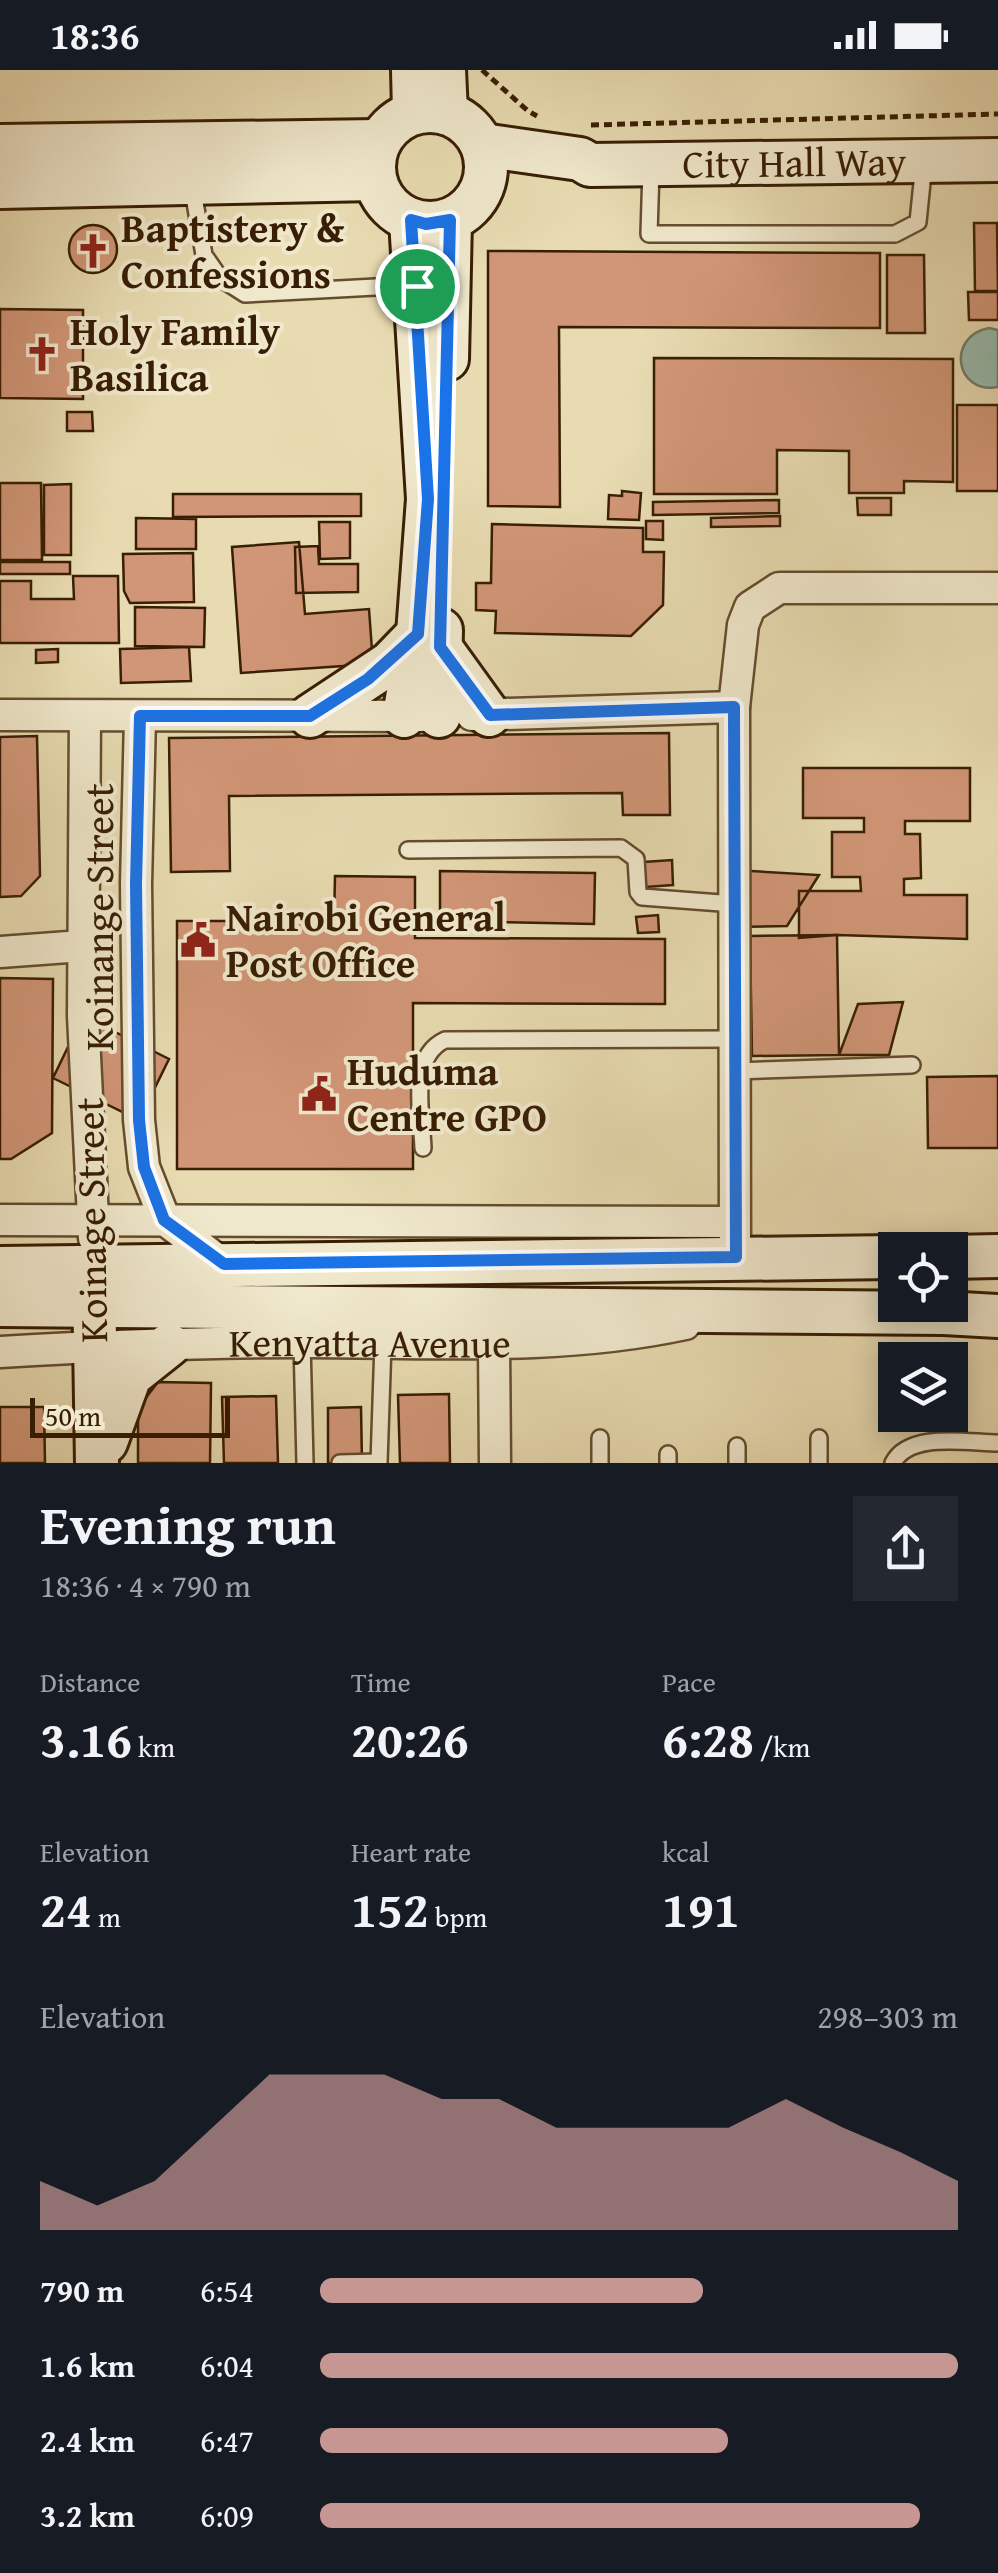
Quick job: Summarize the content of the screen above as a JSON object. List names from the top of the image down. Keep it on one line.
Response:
{"streets":{"street":["City Hall Way","Koinange Street","Koinage Street","Kenyatta Avenue"]},"crossings":[["Koinange Street","Koinage Street"],["Koinange Street","Kenyatta Avenue"],["Koinage Street","Kenyatta Avenue"]],"places":{"church":["Baptistery & Confessions","Holy Family Basilica"],"public building":["Nairobi General Post Office","Huduma Centre GPO"]},"scale_bar":"50 m","page":{"status":"18:36","scale":"50 m","heading":["Evening run","18:36 · 4 × 790 m"],"stats":[["Distance","3.16 km"],["Time","20:26"],["Pace","6:28 /km"],["Elevation","24 m"],["Heart rate","152 bpm"],["kcal","191"]],"chart":["Elevation","298–303 m"],"list":[{"name":"790 m","note":"6:54"},{"name":"1.6 km","note":"6:04"},{"name":"2.4 km","note":"6:47"},{"name":"3.2 km","note":"6:09"}]}}
